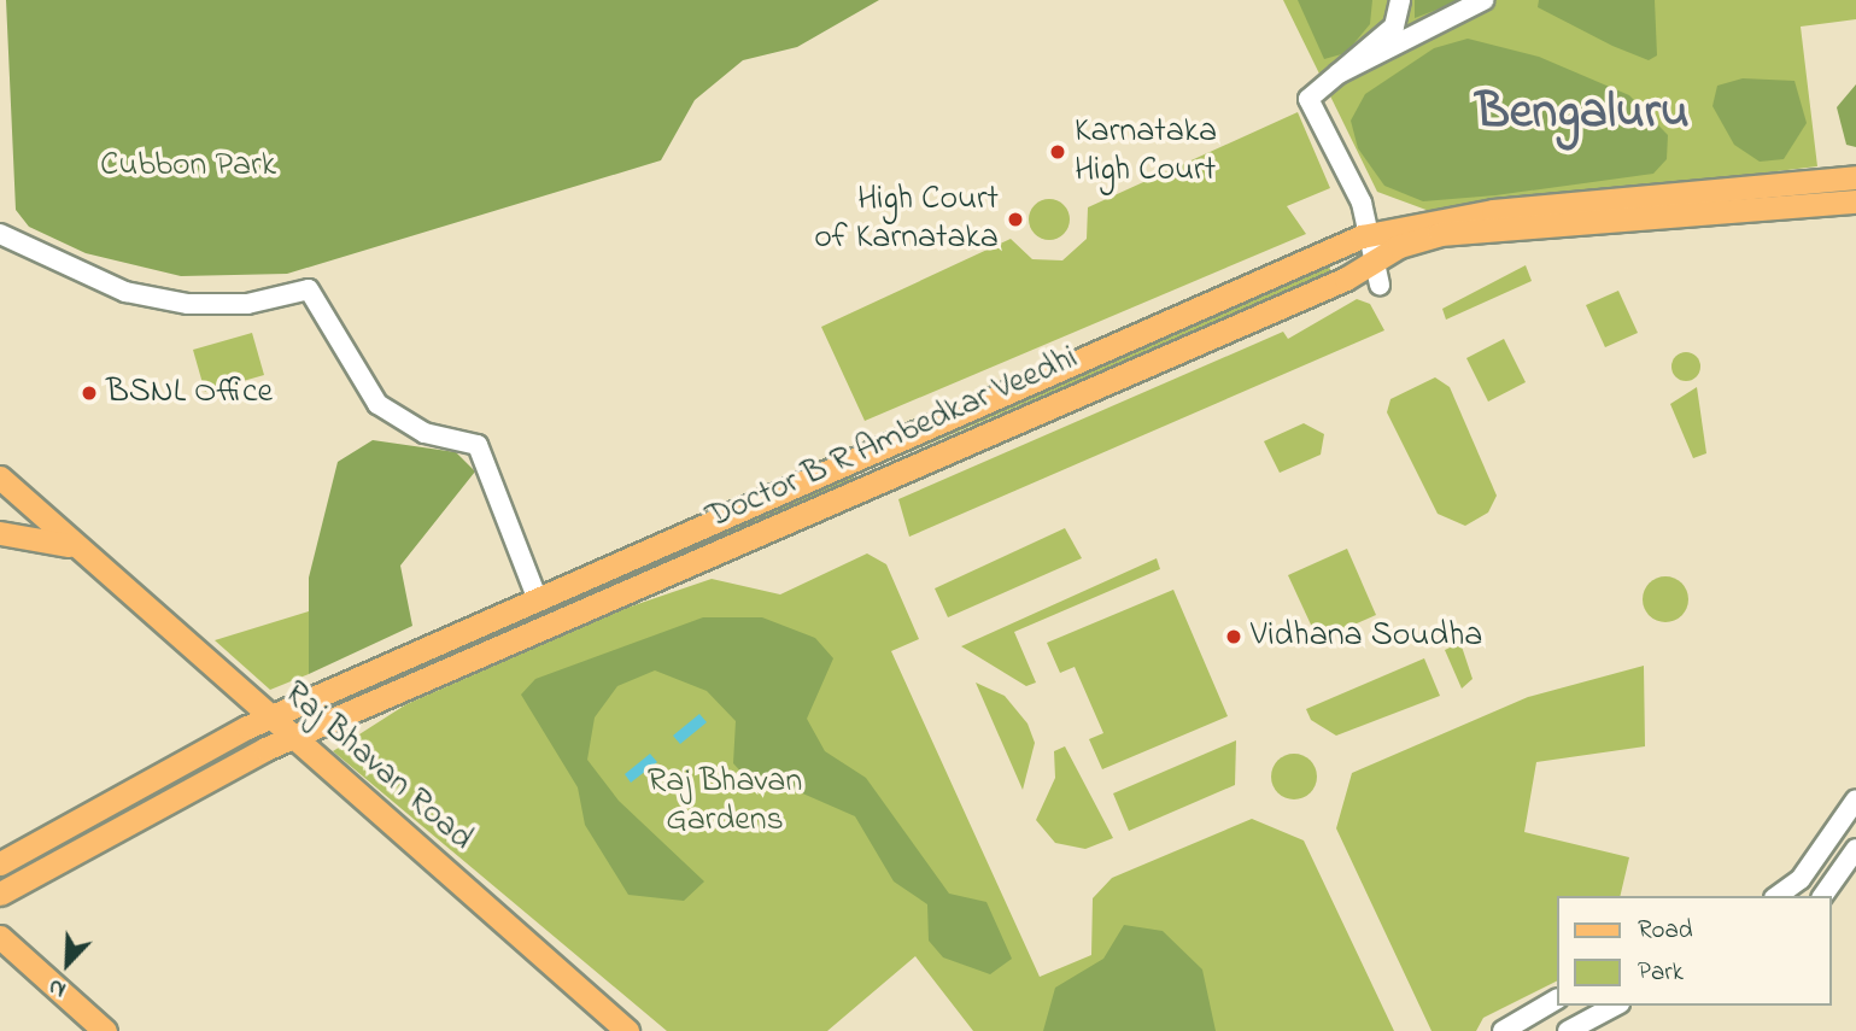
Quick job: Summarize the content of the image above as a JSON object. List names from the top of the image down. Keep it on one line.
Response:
{"streets":{"main road":["Doctor B R Ambedkar Veedhi","Raj Bhavan Road"]},"crossings":[["Doctor B R Ambedkar Veedhi","Raj Bhavan Road"]],"districts":["Bengaluru"],"parks":["Cubbon Park","Raj Bhavan Gardens"],"places":["Karnataka High Court","High Court of Karnataka","BSNL Office","Vidhana Soudha"],"legend":["Road","Park"],"north":"bottom left"}
